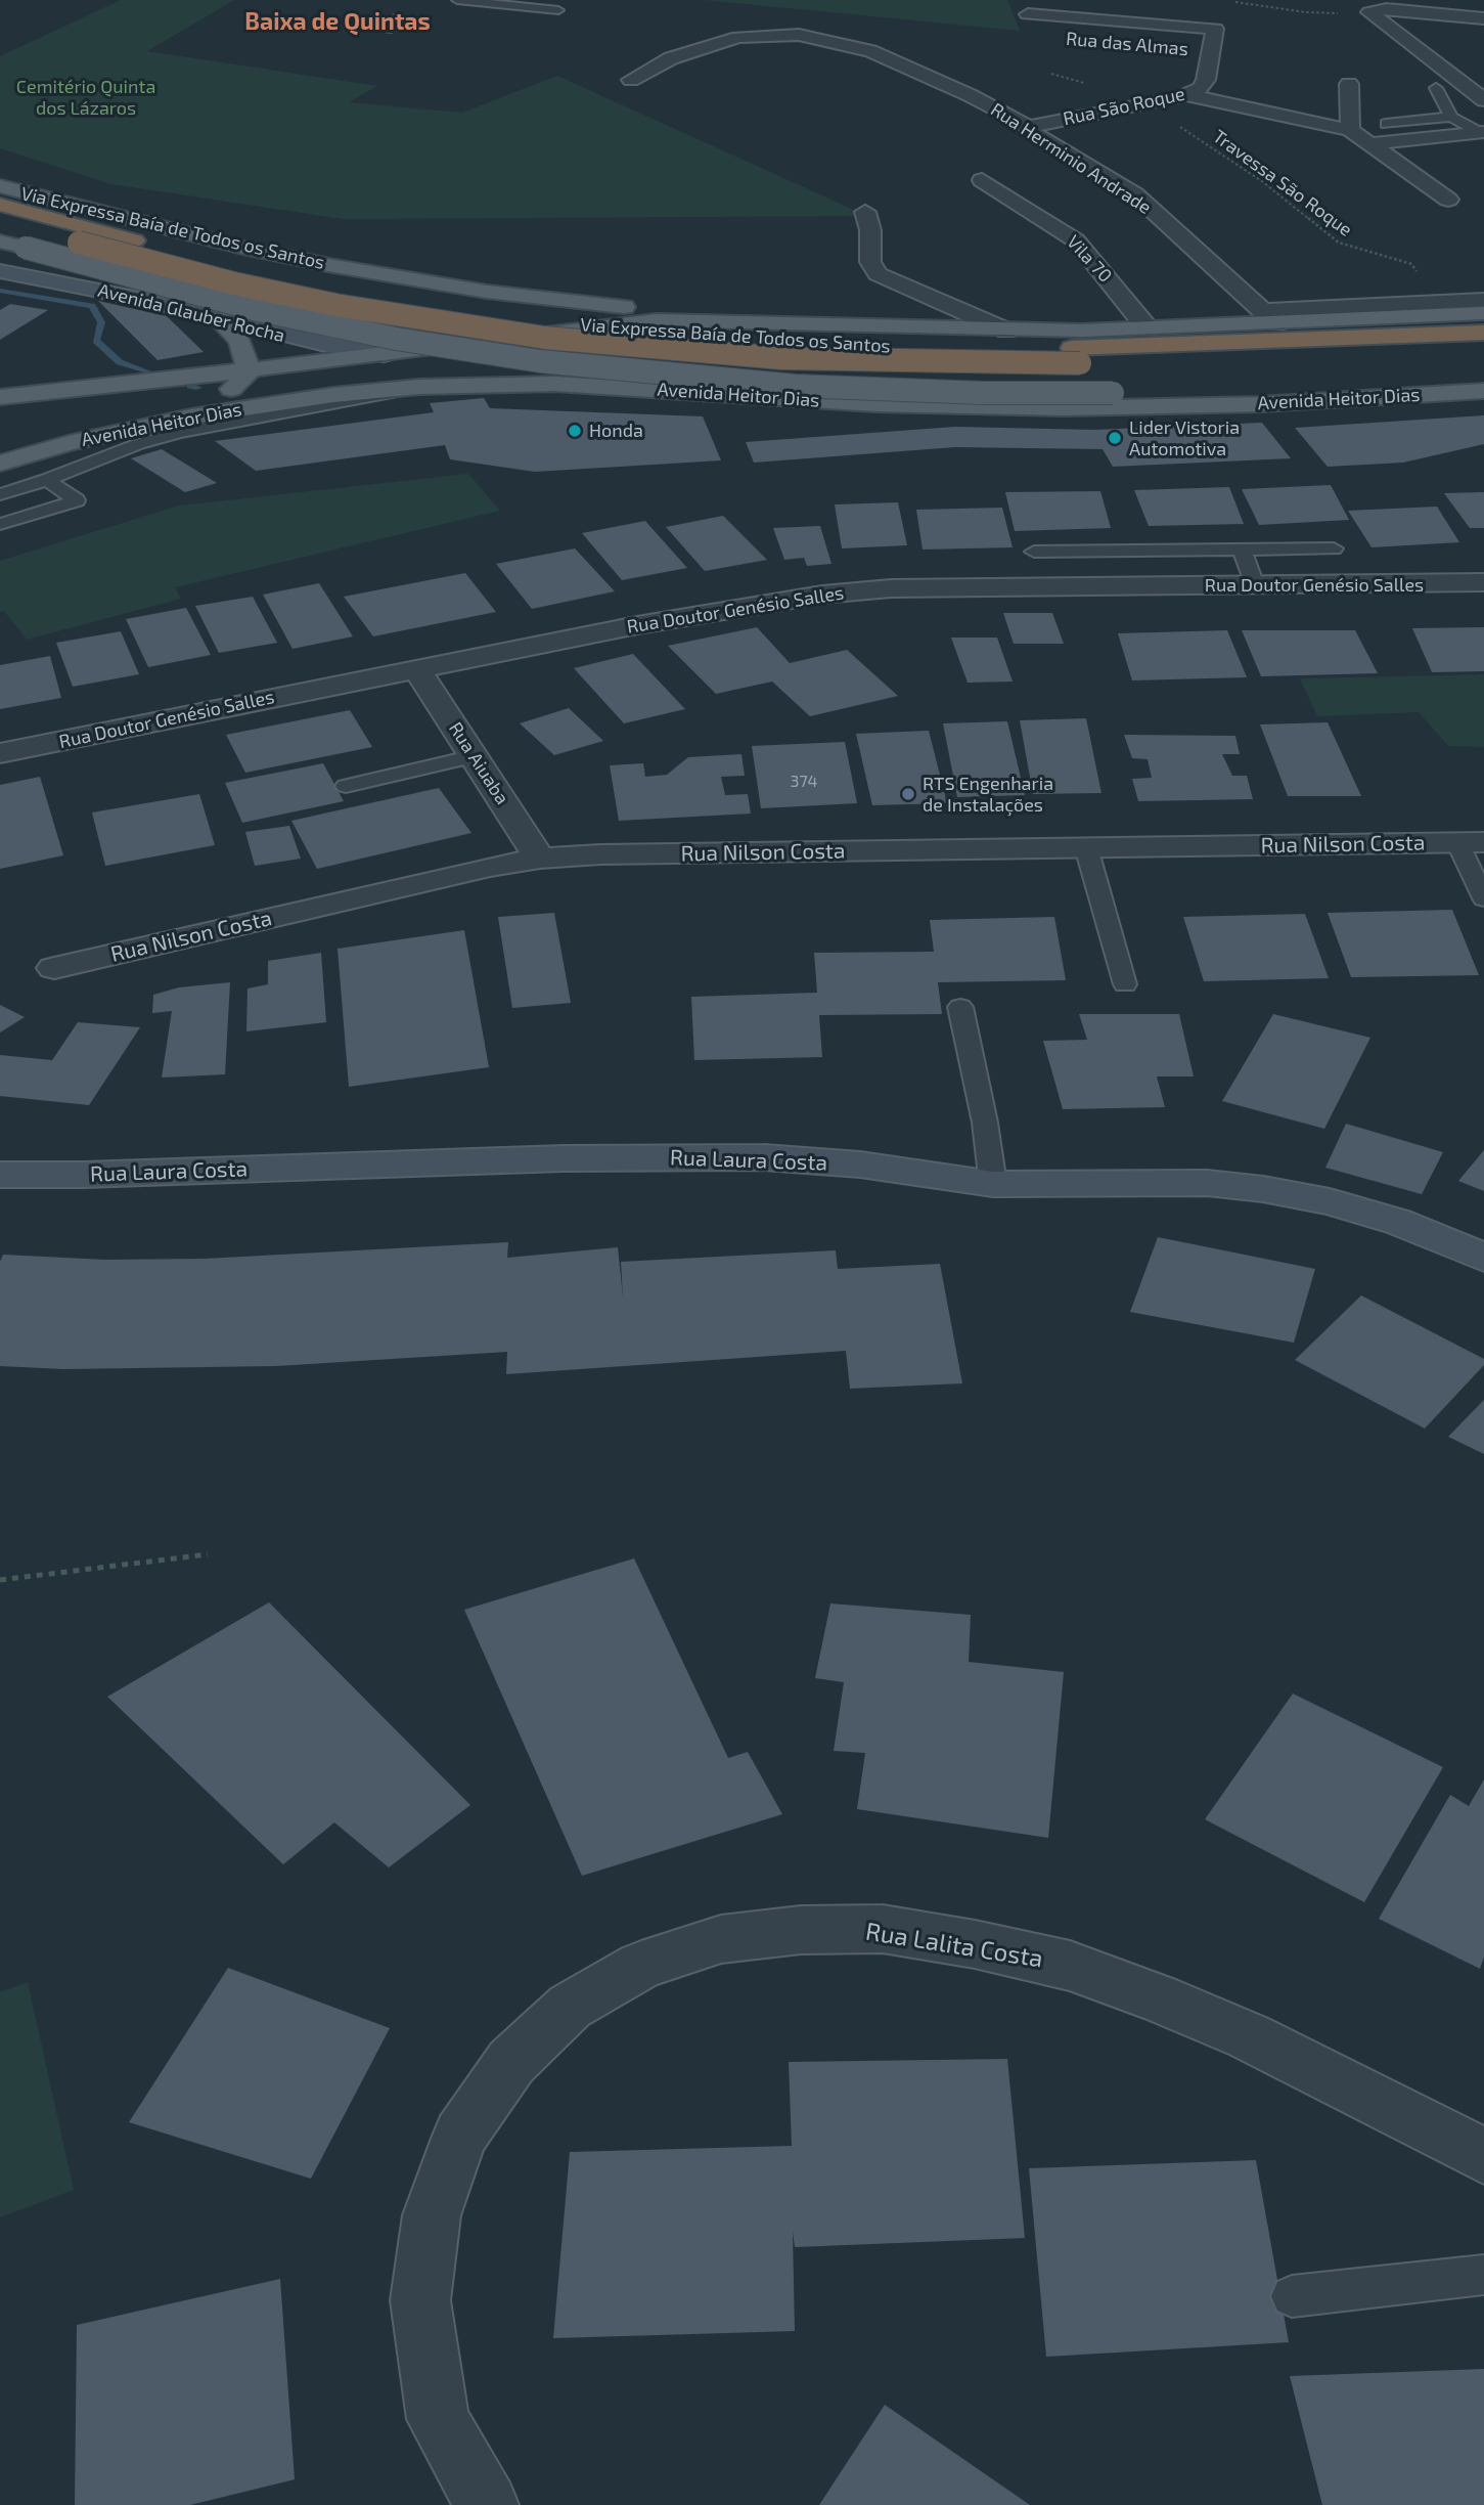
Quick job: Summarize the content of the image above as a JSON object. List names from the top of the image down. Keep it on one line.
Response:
{"streets":{"highway":["Via Expressa Baía de Todos os Santos"],"main road":["Avenida Heitor Dias"],"street":["Rua das Almas","Rua São Roque","Rua Herminio Andrade","Vila 70","Avenida Glauber Rocha","Rua Doutor Genésio Salles","Rua Aiuaba","Rua Nilson Costa","Rua Laura Costa","Rua Lalita Costa"],"path":["Travessa São Roque"]},"crossings":[["Rua das Almas","Rua São Roque"],["Rua São Roque","Rua Herminio Andrade"],["Rua São Roque","Travessa São Roque"],["Rua Herminio Andrade","Avenida Heitor Dias"],["Via Expressa Baía de Todos os Santos","Avenida Heitor Dias"],["Vila 70","Avenida Heitor Dias"],["Avenida Glauber Rocha","Avenida Heitor Dias"],["Rua Doutor Genésio Salles","Rua Aiuaba"],["Rua Aiuaba","Rua Nilson Costa"]],"districts":["Baixa de Quintas"],"parks":["Cemitério Quinta dos Lázaros"],"places":["Honda","Lider Vistoria Automotiva","RTS Engenharia de Instalações"],"house_numbers":["374"]}
